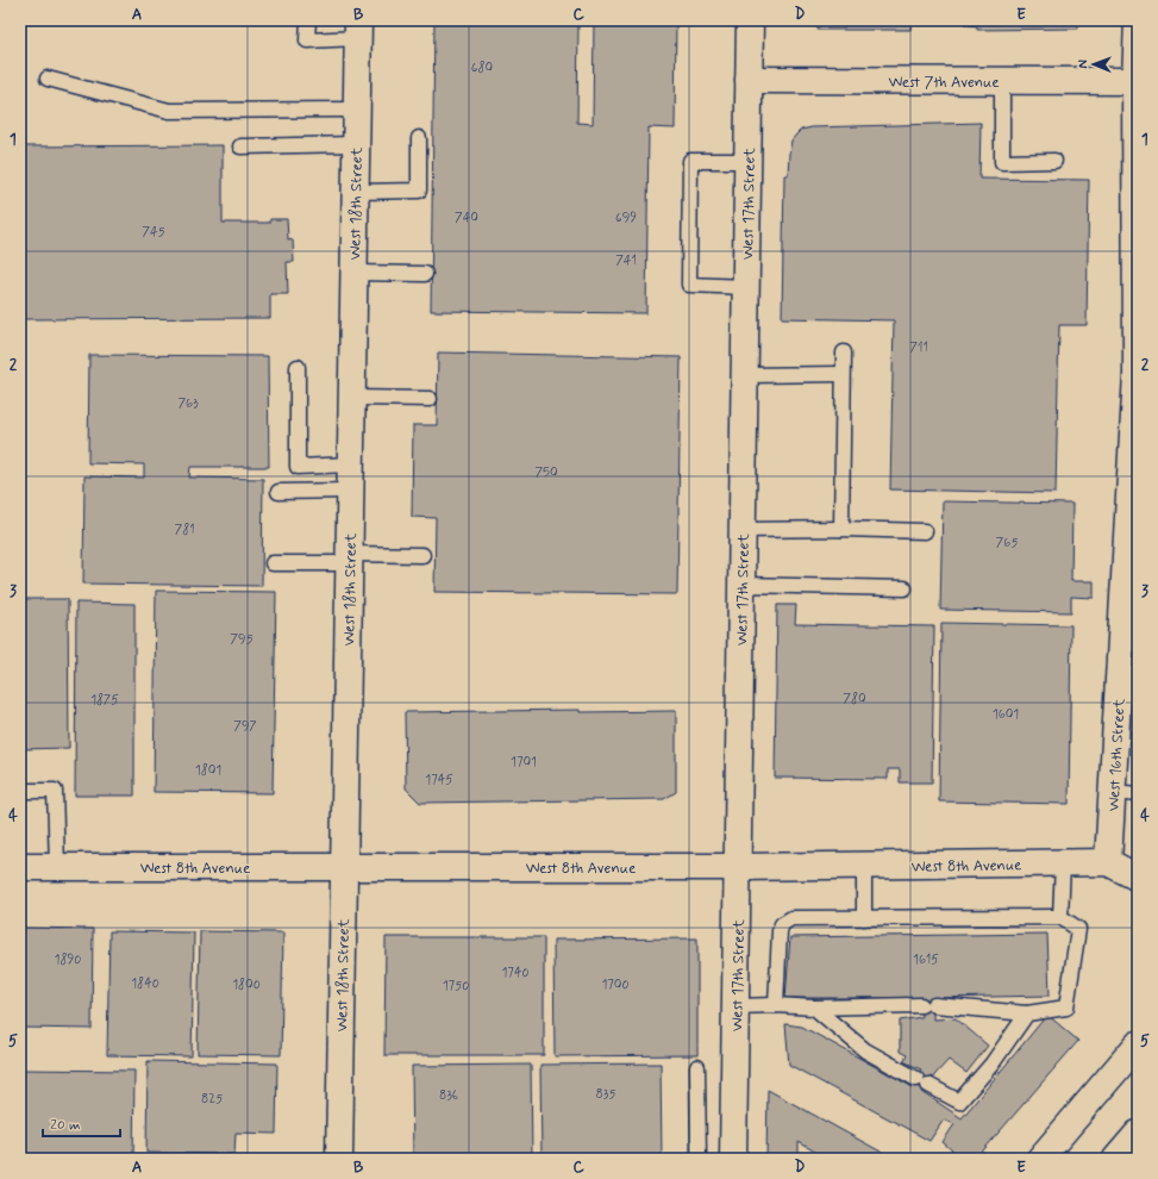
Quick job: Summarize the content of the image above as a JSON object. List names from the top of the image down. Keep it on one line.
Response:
{"streets":{"main road":["West 7th Avenue","West 18th Street","West 17th Street","West 16th Street","West 8th Avenue"]},"crossings":[["West 7th Avenue","West 17th Street"],["West 7th Avenue","West 16th Street"],["West 18th Street","West 8th Avenue"],["West 17th Street","West 8th Avenue"],["West 16th Street","West 8th Avenue"]],"house_numbers":["680","740","699","745","741","711","763","750","781","765","795","780","1875","1601","797","1701","1801","1745","1890","1615","1740","1840","1800","1700","1750","835","836","825"],"scale_bar":"20 m","north":"left","grid":{"columns":["A","B","C","D","E"],"rows":["1","2","3","4","5"]}}
